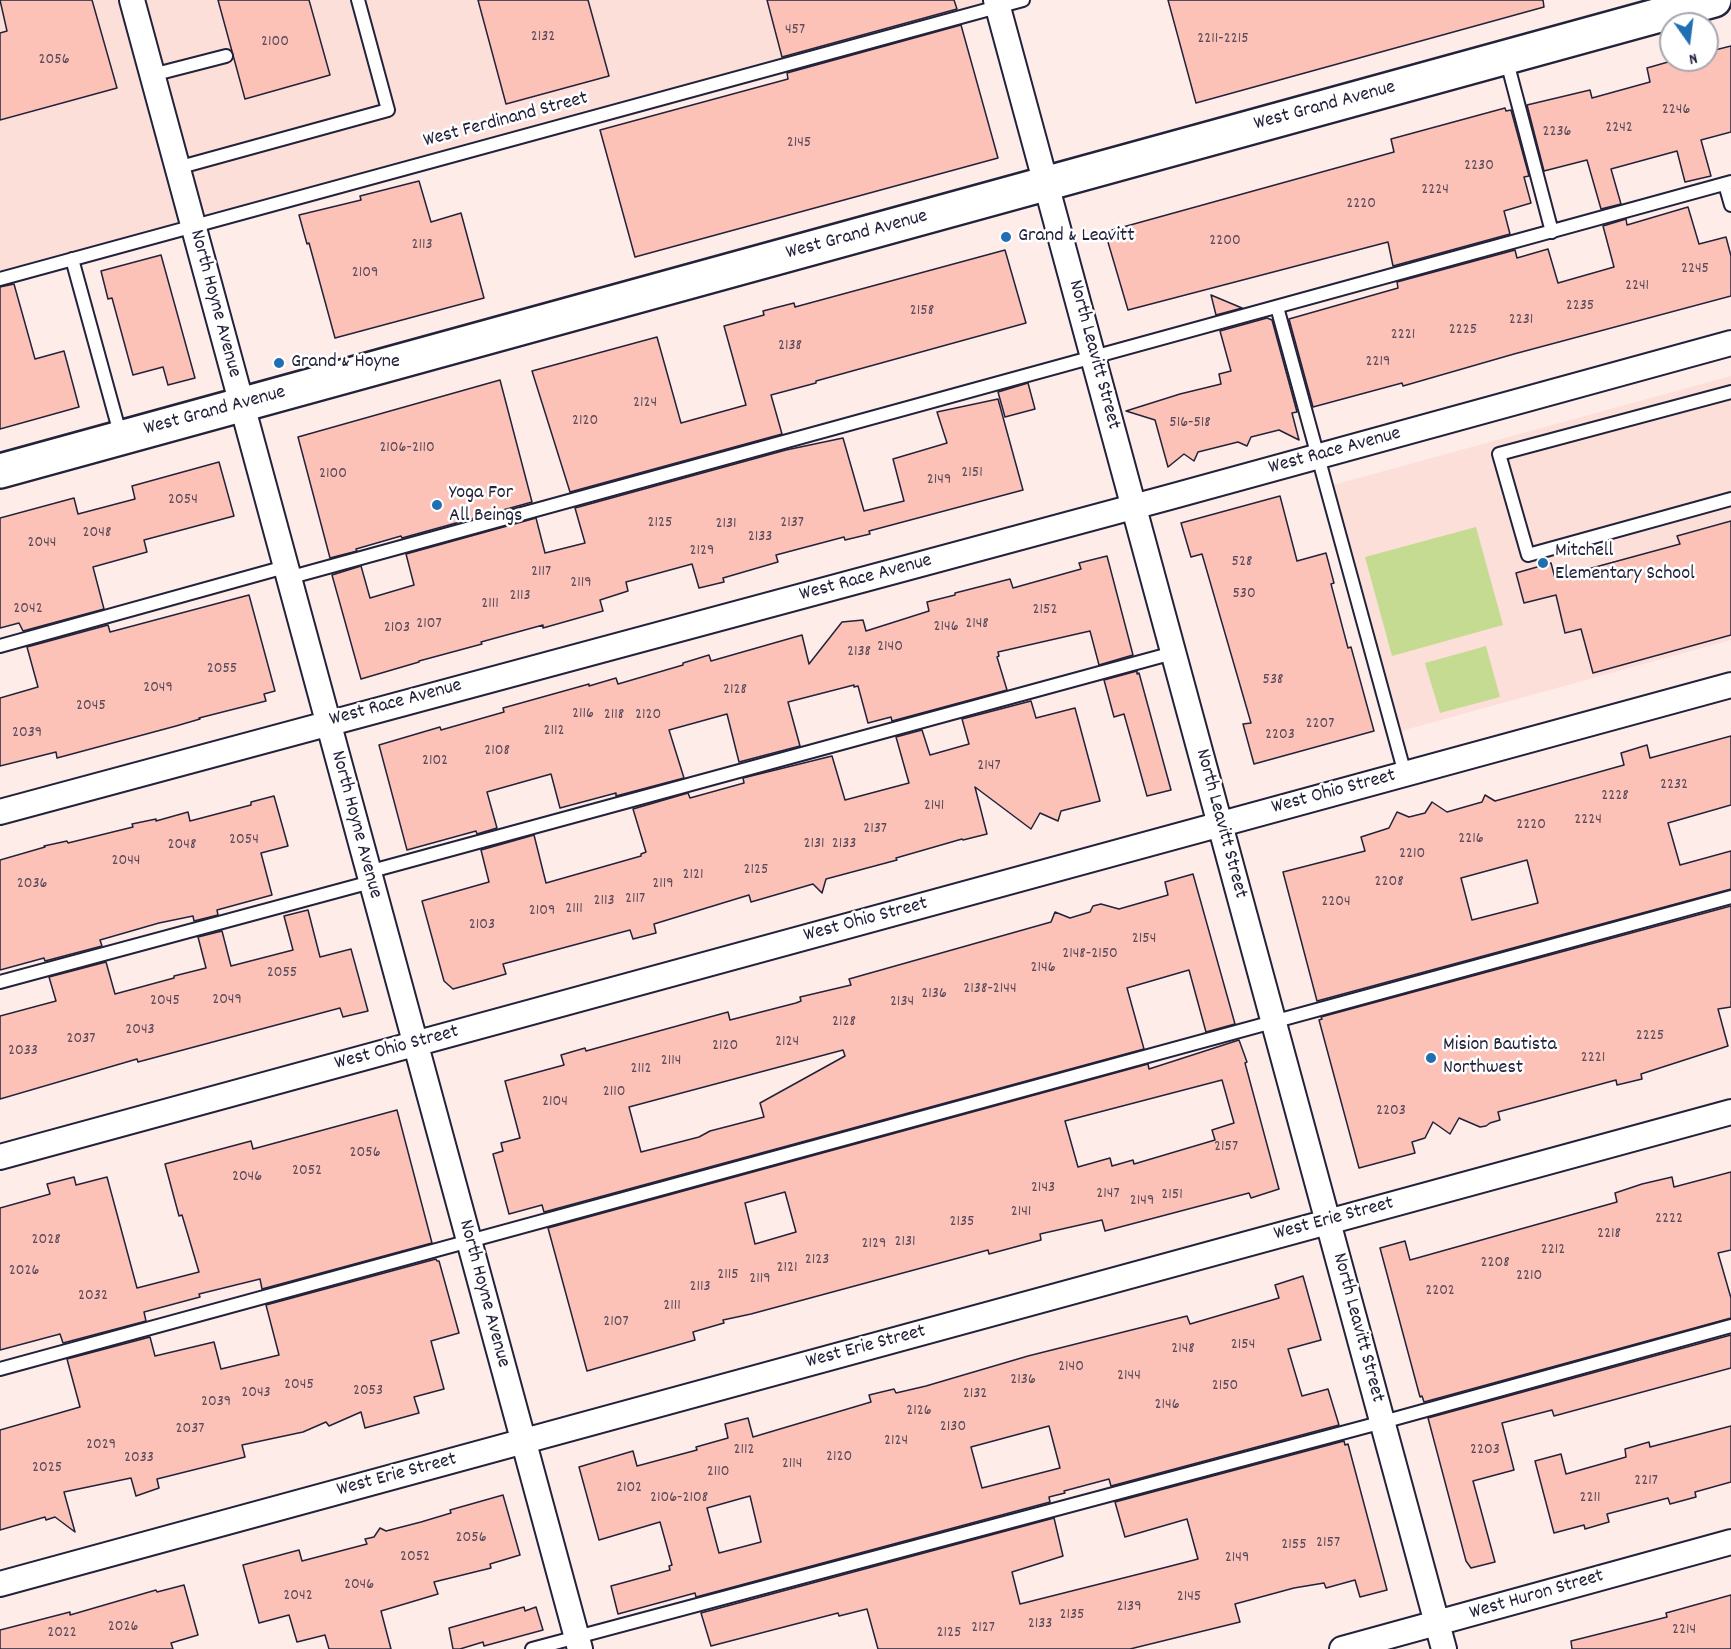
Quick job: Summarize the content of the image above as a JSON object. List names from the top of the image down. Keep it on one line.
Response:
{"streets":{"main road":["West Grand Avenue"],"street":["North Hoyne Avenue","North Leavitt Street","West Race Avenue","West Ohio Street","West Erie Street","West Huron Street"],"lane":["West Ferdinand Street"]},"crossings":[["West Grand Avenue","North Hoyne Avenue"],["West Grand Avenue","North Leavitt Street"],["West Ferdinand Street","North Hoyne Avenue"],["West Ferdinand Street","North Leavitt Street"],["North Hoyne Avenue","West Race Avenue"],["North Hoyne Avenue","West Ohio Street"],["North Hoyne Avenue","West Erie Street"],["North Leavitt Street","West Race Avenue"],["North Leavitt Street","West Ohio Street"],["North Leavitt Street","West Erie Street"],["North Leavitt Street","West Huron Street"]],"places":["Grand & Leavitt","Grand & Hoyne","Yoga For All Beings","Mitchell Elementary School","Mision Bautista Northwest"],"house_numbers":["457","2132","2211-2215","2100","2056","2246","2242","2236","2145","2230","2224","2220","2200","2113","2245","2109","2241","2235","2158","2231","2225","2221","2138","2219","2124","2120","516-518","2106-2110","2151","2100","2149","2054","2125","2137","2131","2048","2133","2044","2129","528","2117","2119","530","2113","2111","2042","2152","2107","2148","2146","2103","2140","2138","2055","538","2049","2128","2045","2116","2118","2120","2207","2112","2039","2203","2108","2102","2147","2232","2228","2141","2224","2220","2137","2216","2054","2131","2133","2048","2210","2044","2125","2121","2208","2036","2119","2117","2113","2204","2111","2109","2103","2154","2148-2150","2146","2055","2138-2144","2136","2049","2045","2134","2128","2043","2225","2037","2124","2120","2033","2221","2114","2112","2110","2104","2203","2157","2056","2052","2046","2143","2147","2151","2149","2141","2222","2135","2218","2028","2131","2129","2212","2123","2208","2121","2026","2115","2210","2119","2113","2202","2032","2111","2107","2154","2148","2140","2144","2136","2045","2150","2053","2043","2132","2039","2146","2126","2130","2037","2124","2029","2112","2203","2120","2033","2114","2025","2110","2217","2102","2106-2108","2211","2056","2157","2155","2052","2149","2046","2042","2145","2139","2135","2133","2026","2127","2214","2022","2125"],"north":"bottom"}
